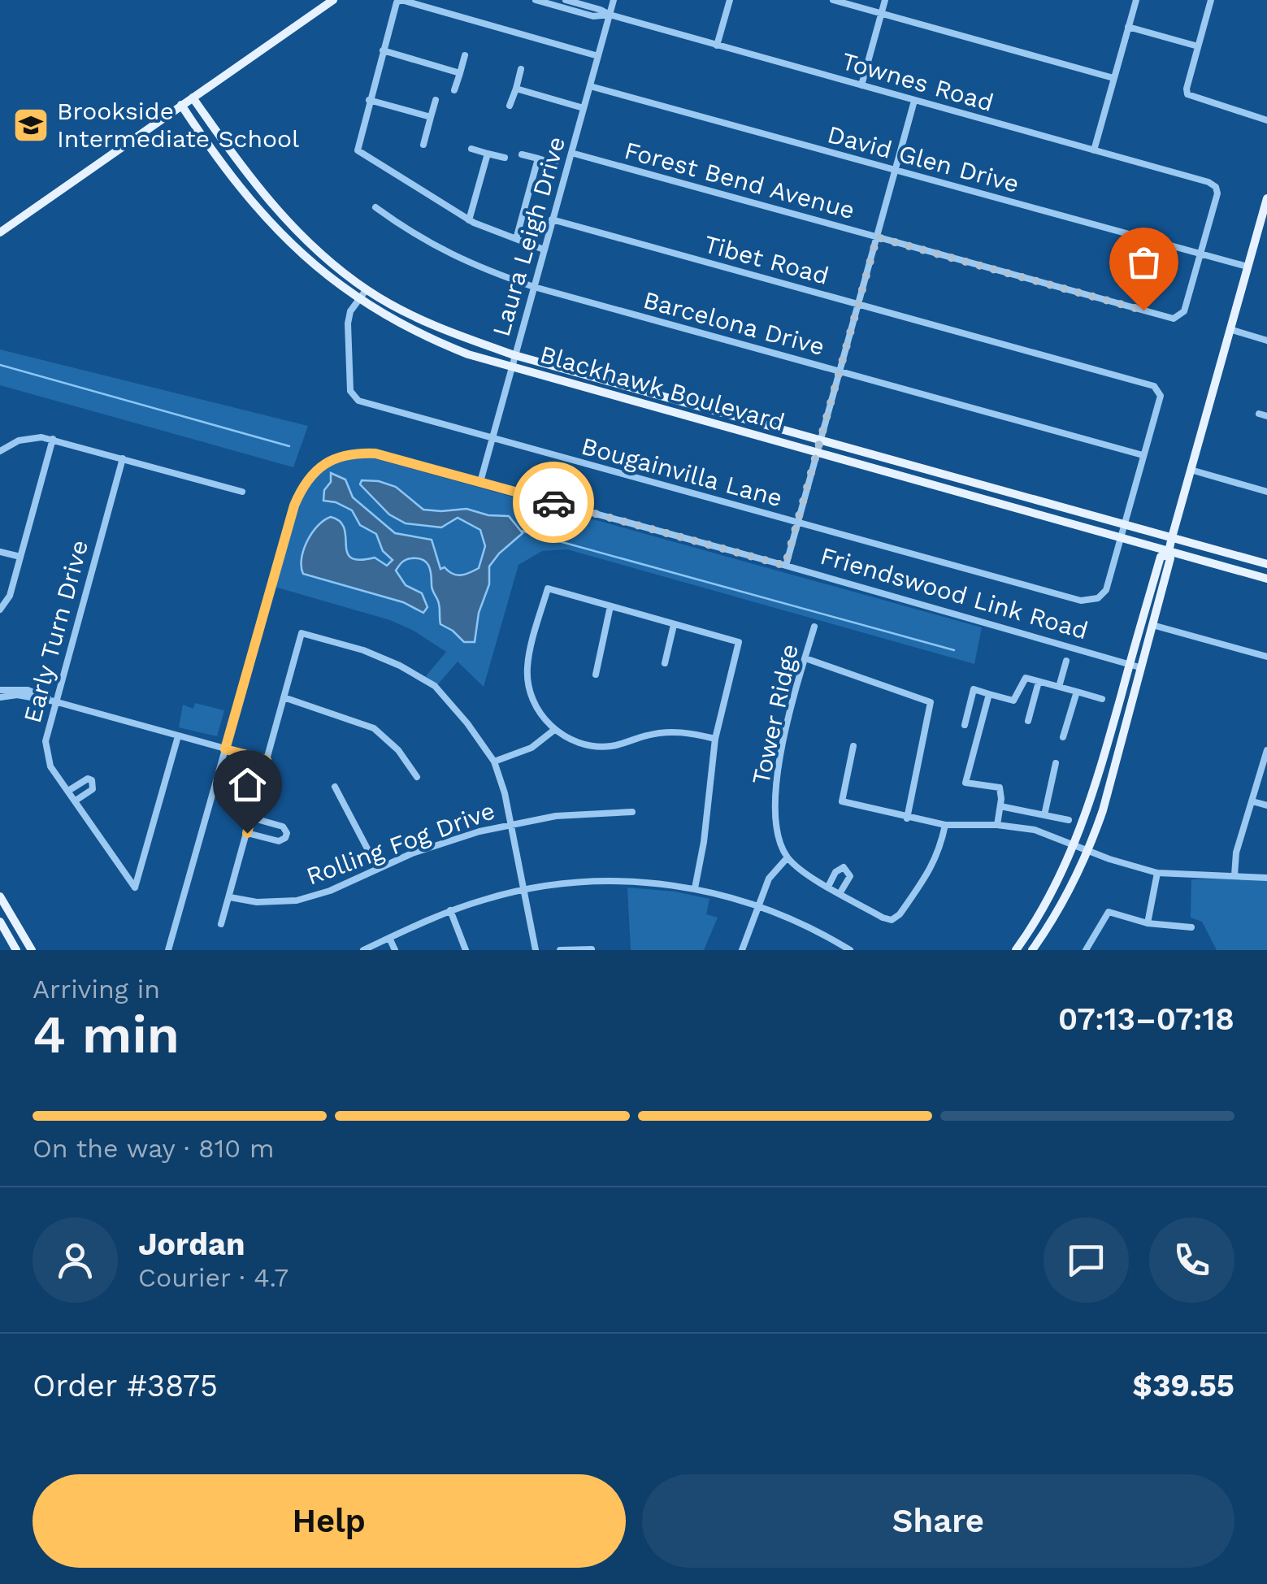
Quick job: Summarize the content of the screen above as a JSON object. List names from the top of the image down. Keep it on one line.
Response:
{"streets":{"main road":["Blackhawk Boulevard"],"street":["Townes Road","David Glen Drive","Forest Bend Avenue","Laura Leigh Drive","Tibet Road","Barcelona Drive","Bougainvilla Lane","Friendswood Link Road","Early Turn Drive","Tower Ridge","Rolling Fog Drive"]},"crossings":[["Townes Road","David Glen Drive"],["Townes Road","Forest Bend Avenue"],["Townes Road","Laura Leigh Drive"],["David Glen Drive","Forest Bend Avenue"],["David Glen Drive","Laura Leigh Drive"],["Forest Bend Avenue","Laura Leigh Drive"],["Laura Leigh Drive","Tibet Road"],["Laura Leigh Drive","Barcelona Drive"],["Laura Leigh Drive","Blackhawk Boulevard"],["Laura Leigh Drive","Bougainvilla Lane"],["Laura Leigh Drive","Friendswood Link Road"],["Tibet Road","Barcelona Drive"],["Blackhawk Boulevard","Bougainvilla Lane"]],"places":{"school or university":["Brookside Intermediate School"]},"page":{"heading":["4 min","Arriving in","07:13–07:18"],"panel":["Jordan","Courier · 4.7","Order #3875","$39.55"],"bar":"On the way · 810 m","buttons":["Help","Share"]}}
